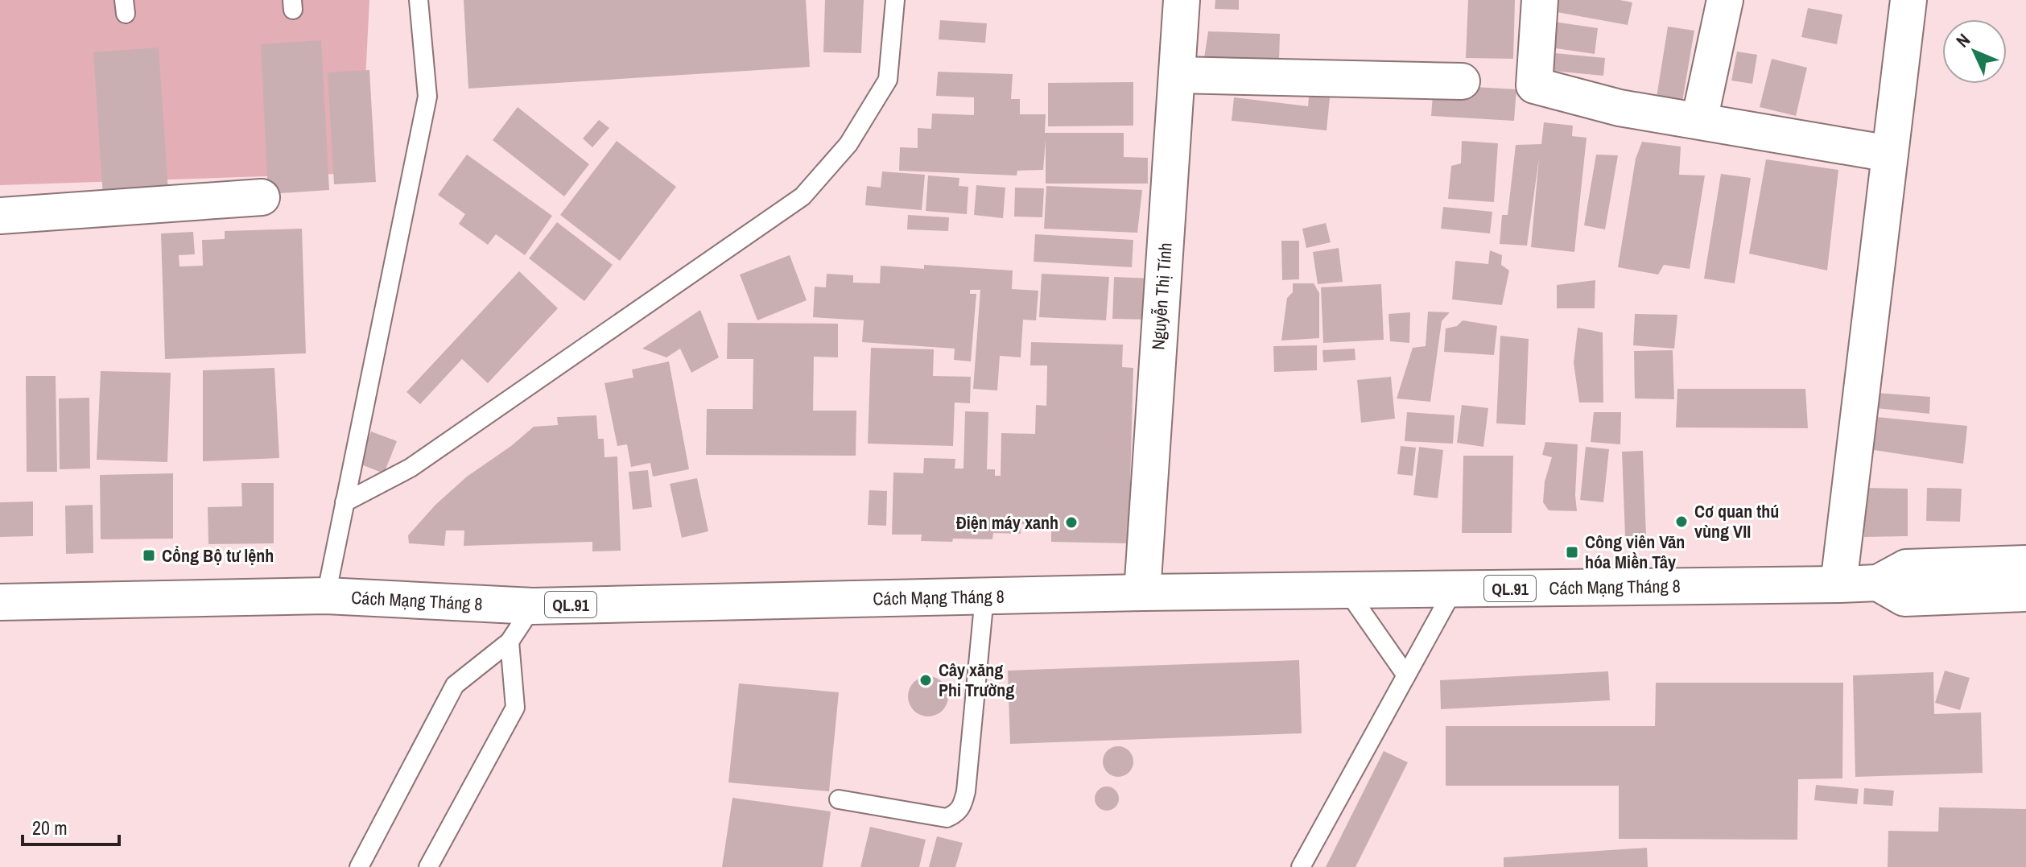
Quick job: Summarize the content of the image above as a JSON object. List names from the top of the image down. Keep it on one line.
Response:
{"streets":{"main road":["Nguyễn Thị Tính","Cách Mạng Tháng 8","QL.91"]},"crossings":[["Nguyễn Thị Tính","Cách Mạng Tháng 8"]],"places":{"other":["Cơ quan thú vùng VII","Điện máy xanh","Cây xăng Phi Trường"],"transit":["Công viên Văn hóa Miền Tây","Cổng Bộ tư lệnh"]},"scale_bar":"20 m","north":"top left"}
